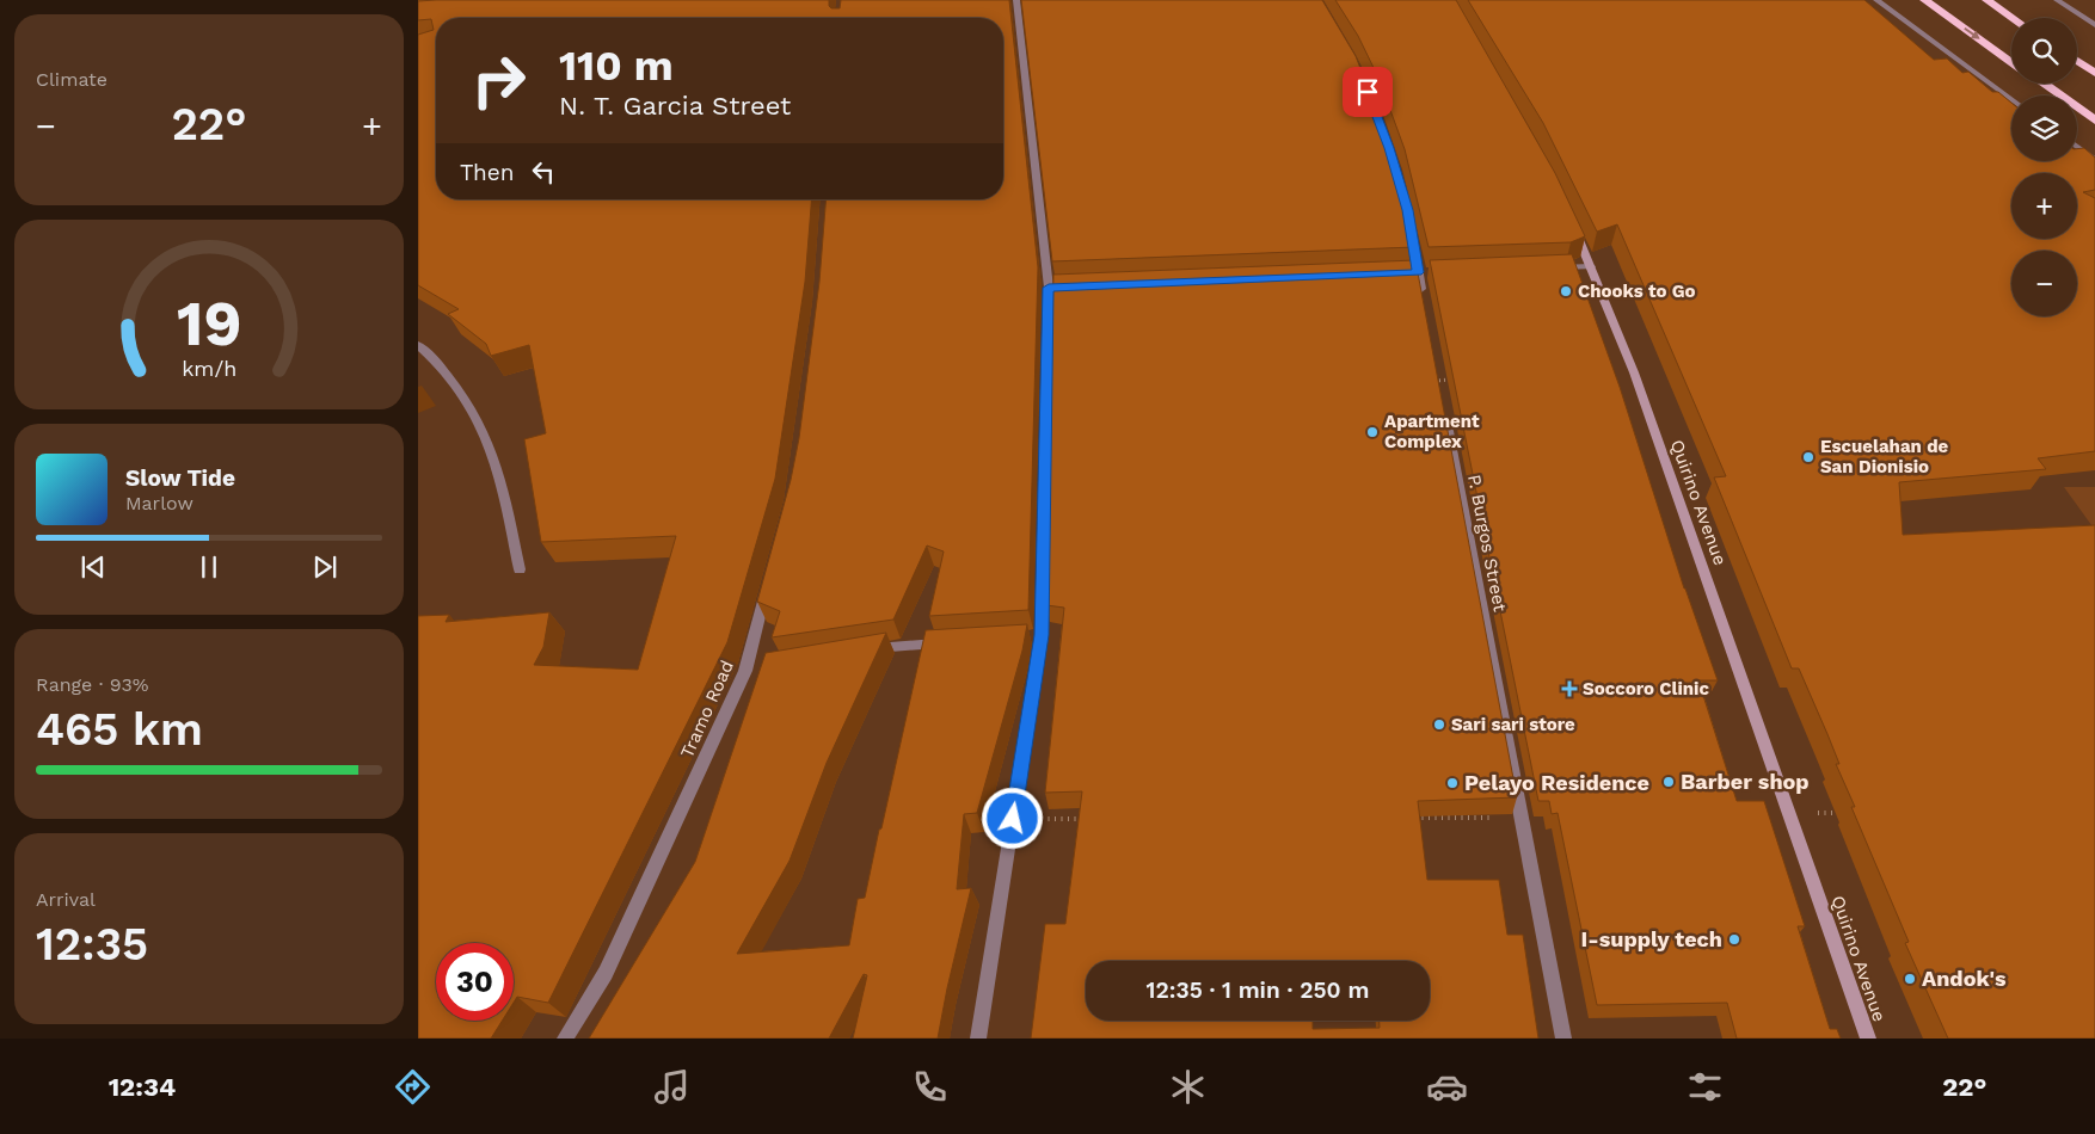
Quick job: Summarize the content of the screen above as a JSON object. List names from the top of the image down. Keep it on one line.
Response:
{"streets":{"main road":["Quirino Avenue"],"street":["P. Burgos Street","Tramo Road"]},"places":{"other":["Chooks to Go","Apartment Complex","Escuelahan de San Dionisio","Sari sari store","Barber shop","Pelayo Residence","I-supply tech","Andok's"],"health":["Soccoro Clinic"]},"page":{"tile":["Climate",["Range · 93%","465 km"],["Arrival","12:35"]],"map_buttons":["+","−"],"turn":["110 m","N. T. Garcia Street"],"heat":["−","22°","+"],"then":"Then","song":["Slow Tide","Marlow"],"limit":"30","trip":"12:35 · 1 min · 250 m","tabs":["12:34","22°"],"gauge":["19","km/h"]}}
